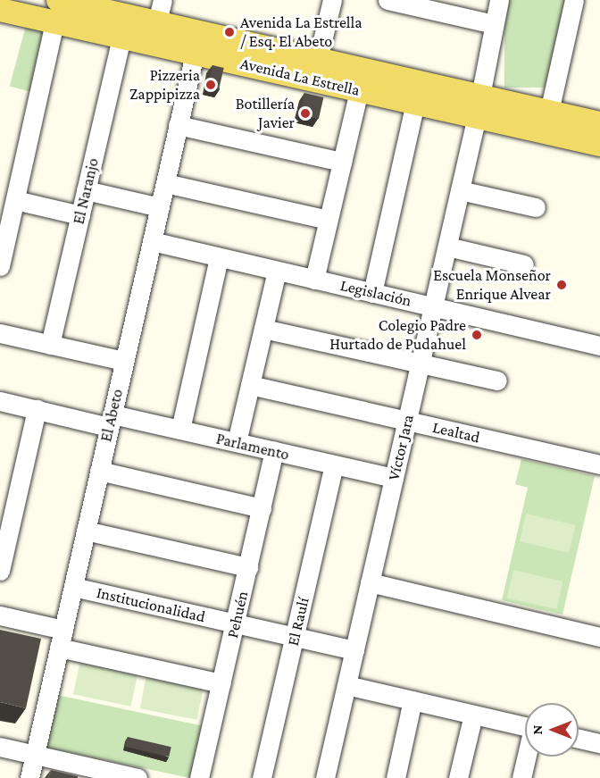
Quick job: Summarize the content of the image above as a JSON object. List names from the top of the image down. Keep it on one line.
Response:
{"streets":{"main road":["Avenida La Estrella"],"street":["El Naranjo","Legislación","El Abeto","Lealtad","Parlamento","Víctor Jara","Institucionalidad","Pehuén","El Raulí"]},"crossings":[["Avenida La Estrella","El Naranjo"],["Avenida La Estrella","El Abeto"],["Avenida La Estrella","Víctor Jara"],["Legislación","El Abeto"],["Legislación","Víctor Jara"],["El Abeto","Parlamento"],["El Abeto","Institucionalidad"],["Lealtad","Víctor Jara"],["Parlamento","Víctor Jara"],["Parlamento","Pehuén"],["Parlamento","El Raulí"],["Víctor Jara","Institucionalidad"],["Institucionalidad","Pehuén"],["Institucionalidad","El Raulí"]],"places":["Avenida La Estrella / Esq. El Abeto","Pizzeria Zappipizza","Botillería Javier","Escuela Monseñor Enrique Alvear","Colegio Padre Hurtado de Pudahuel"],"north":"left"}
